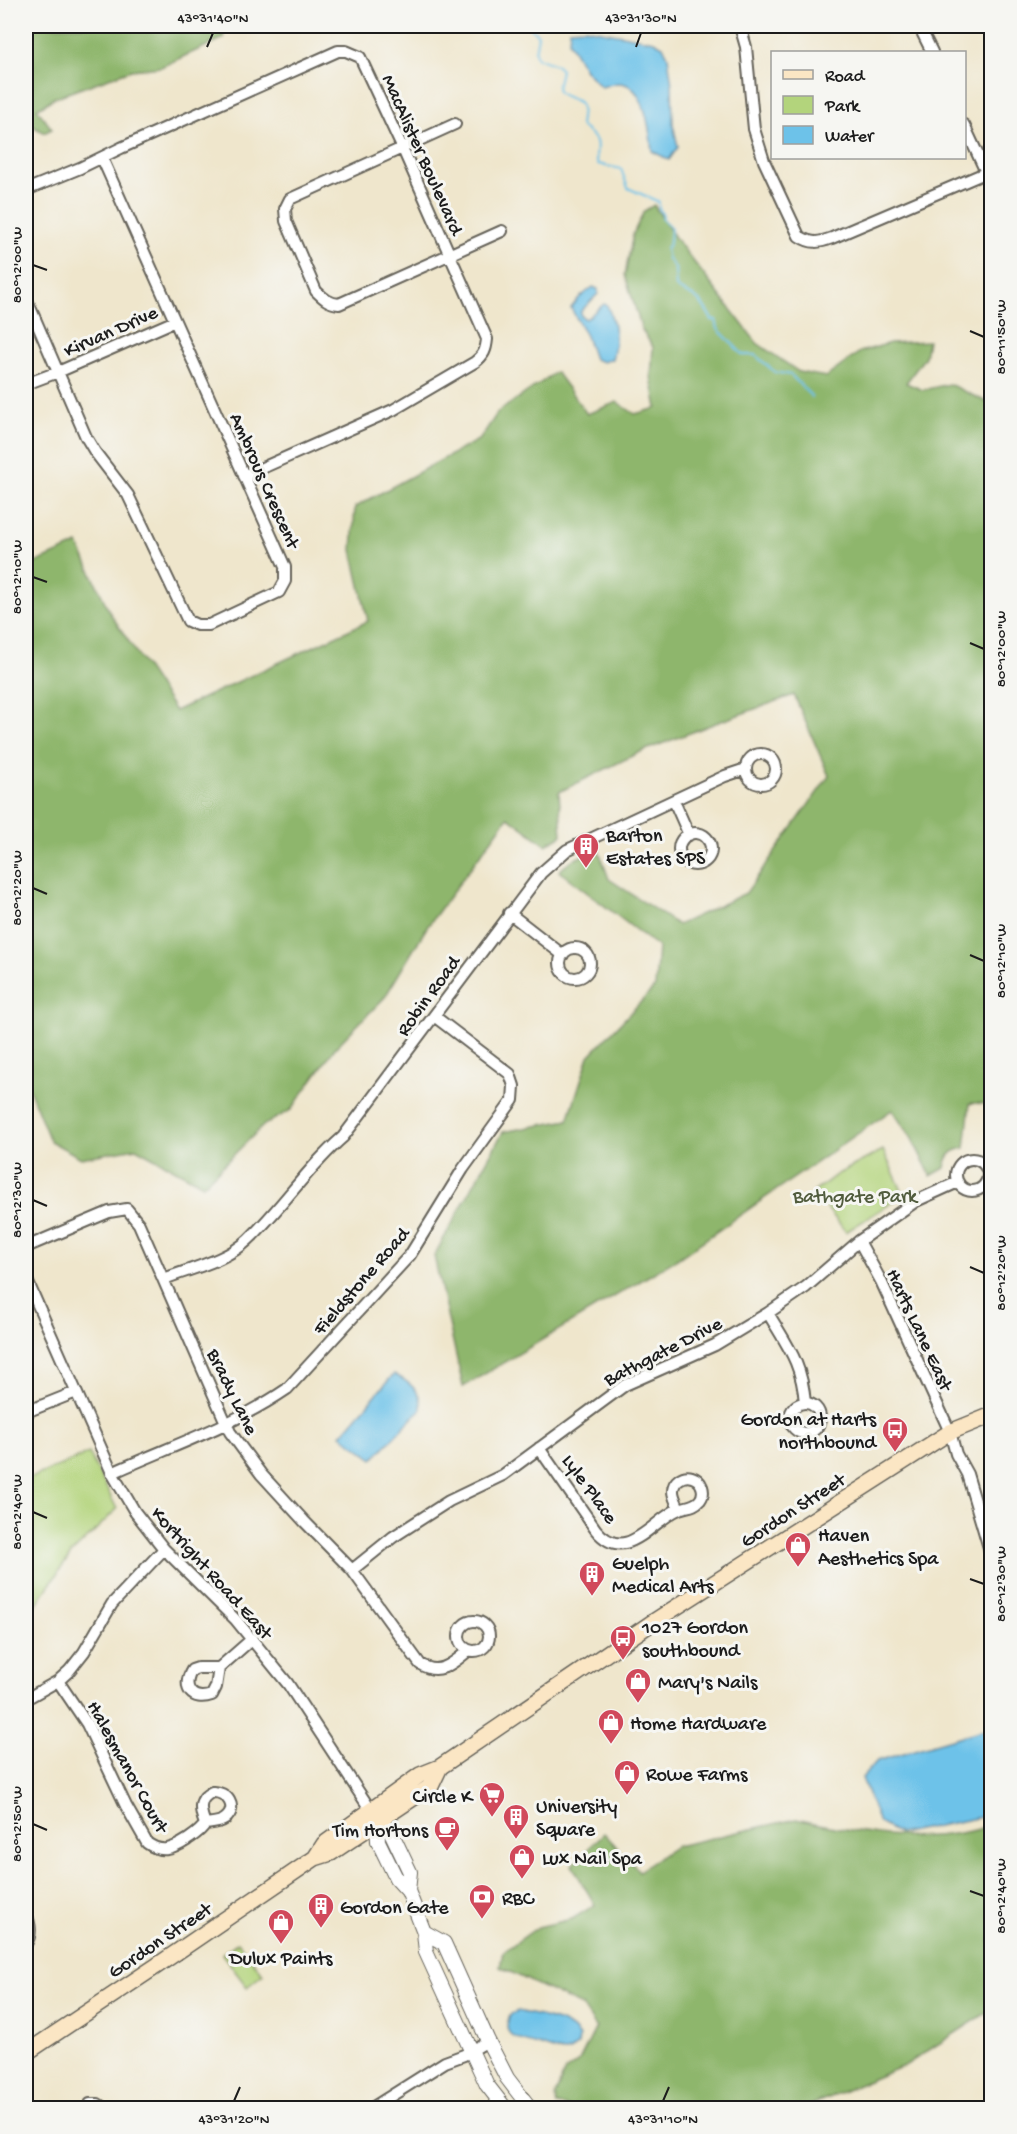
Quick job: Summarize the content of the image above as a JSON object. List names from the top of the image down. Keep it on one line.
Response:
{"streets":{"main road":["Gordon Street"],"street":["MacAlister Boulevard","Kirvan Drive","Ambrous Crescent","Robin Road","Fieldstone Road","Harts Lane East","Bathgate Drive","Brady Lane","Lyle Place","Kortright Road East","Halesmanor Court"]},"crossings":[["MacAlister Boulevard","Ambrous Crescent"],["Kirvan Drive","Ambrous Crescent"],["Robin Road","Fieldstone Road"],["Robin Road","Brady Lane"],["Fieldstone Road","Brady Lane"],["Fieldstone Road","Kortright Road East"],["Harts Lane East","Bathgate Drive"],["Harts Lane East","Gordon Street"],["Bathgate Drive","Brady Lane"],["Bathgate Drive","Lyle Place"],["Gordon Street","Kortright Road East"]],"parks":["Bathgate Park"],"places":{"building":["Barton Estates SPS","Guelph Medical Arts","University Square","Gordon Gate"],"bus stop":["Gordon at Harts northbound","1027 Gordon southbound"],"shop":["Haven Aesthetics Spa","Mary's Nails","Home Hardware","Rowe Farms","Lux Nail Spa","Dulux Paints"],"supermarket":["Circle K"],"cafe":["Tim Hortons"],"bank":["RBC"]},"legend":["Road","Park","Water"],"coordinates":["43°31'40\"N","43°31'30\"N","80°12'00\"W","80°11'50\"W","80°12'10\"W","80°12'20\"W","80°12'30\"W","80°12'40\"W","80°12'50\"W","43°31'20\"N","43°31'10\"N"]}
